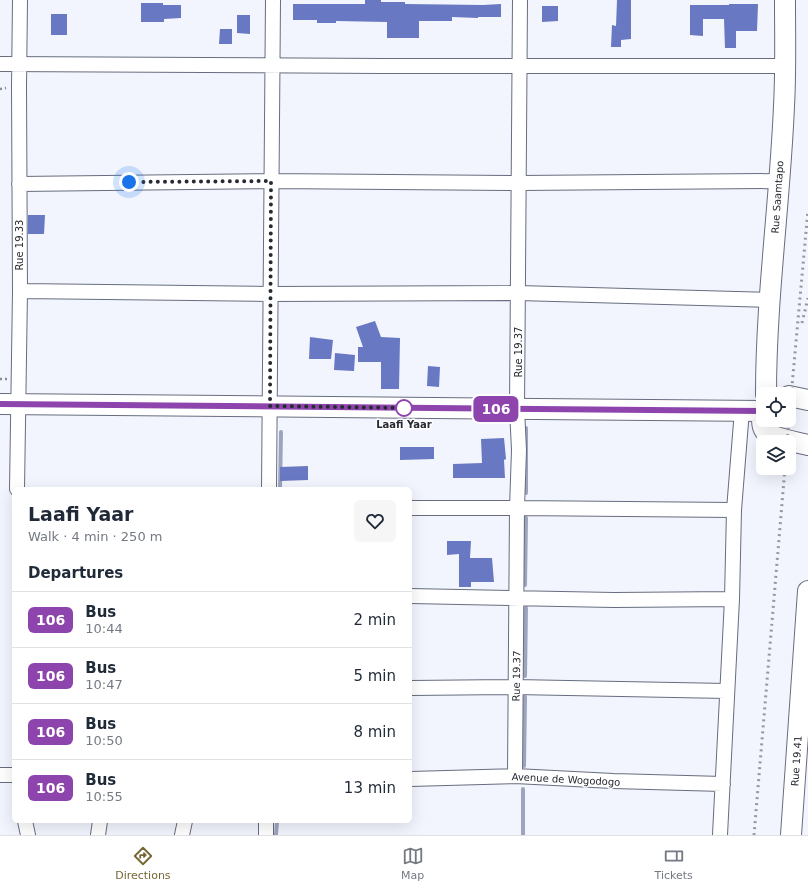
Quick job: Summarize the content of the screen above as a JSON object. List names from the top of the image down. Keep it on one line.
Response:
{"streets":{"street":["Rue Saamtapo","Rue 19.33","Rue 19.37","Rue 19.41","Avenue de Wogodogo"]},"crossings":[["Rue 19.37","Avenue de Wogodogo"]],"places":["Laafi Yaar"],"lines":["bus line 106"],"page":{"on_map":"106","heading":[["Laafi Yaar","Walk · 4 min · 250 m"],"Departures"],"list":[{"mark":"106","name":"Bus","note":"10:44","value":"2 min"},{"mark":"106","name":"Bus","note":"10:47","value":"5 min"},{"mark":"106","name":"Bus","note":"10:50","value":"8 min"},{"mark":"106","name":"Bus","note":"10:55","value":"13 min"}],"tabs":["Directions","Map","Tickets"]}}
